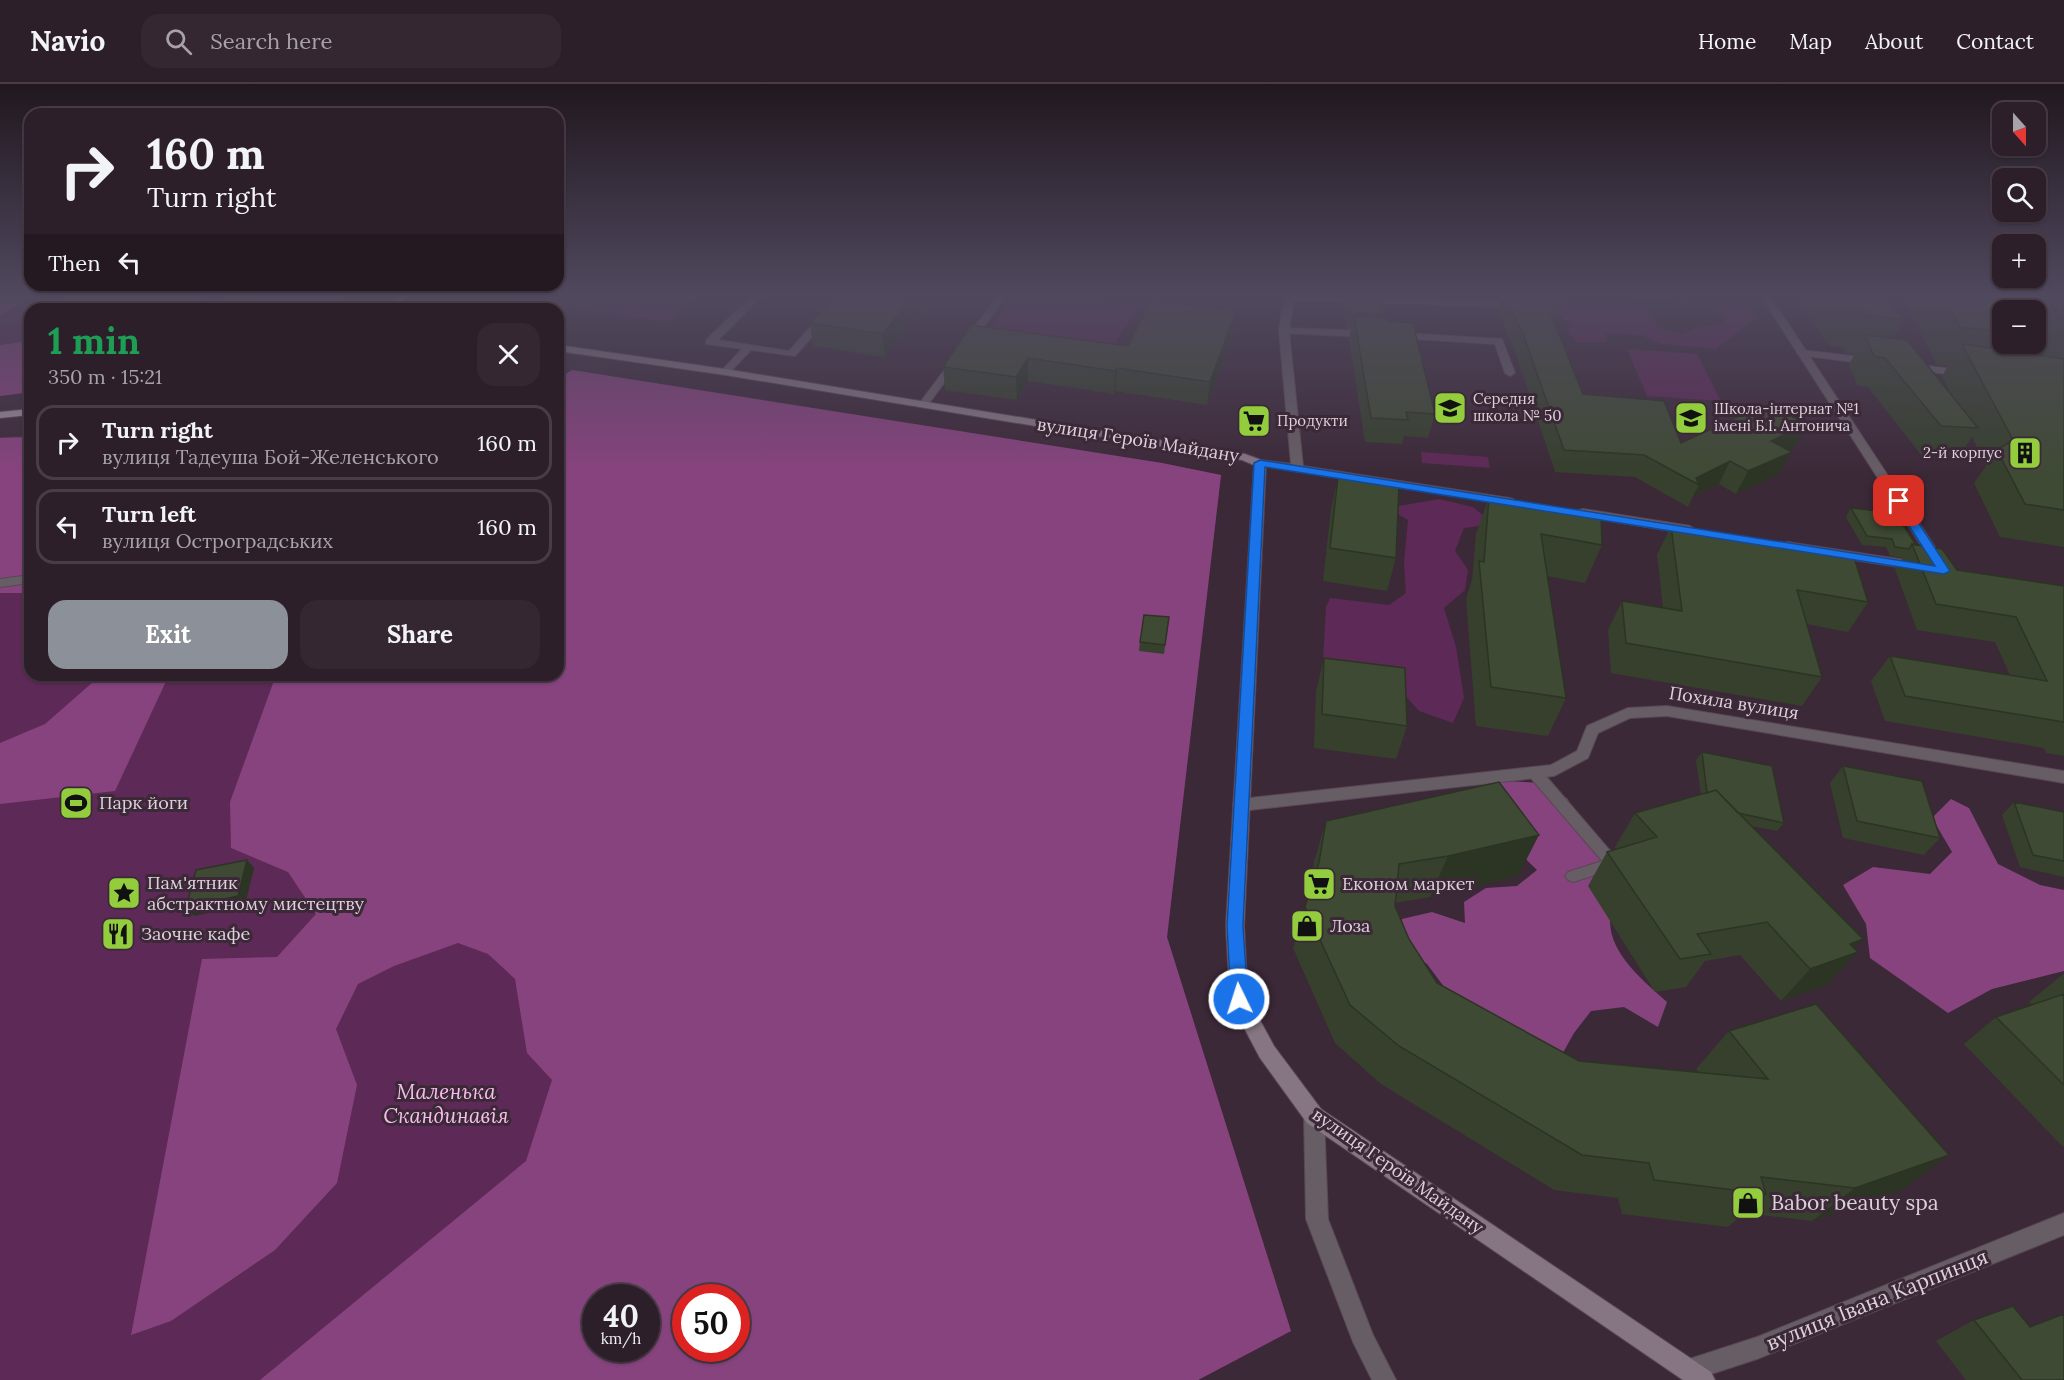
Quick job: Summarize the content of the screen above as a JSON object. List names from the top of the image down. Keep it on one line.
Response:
{"streets":{"main road":["вулиця Героїв Майдану"],"street":["Похила вулиця","вулиця Івана Карпинця"]},"crossings":[["вулиця Героїв Майдану","Похила вулиця"],["вулиця Героїв Майдану","вулиця Івана Карпинця"]],"parks":["Маленька Скандинавія"],"places":{"school or university":["Середня школа № 50","Школа-інтернат №1 імені Б.І. Антонича"],"supermarket":["Продукти","Економ маркет"],"building":["2-й корпус"],"sports":["Парк йоги"],"place":["Пам'ятник абстрактному мистецтву"],"shop":["Лоза","Babor beauty spa"],"restaurant":["Заочне кафе"]},"north":"bottom","page":{"header":"Navio","search":"Search here","nav":["Home","Map","About","Contact"],"map_buttons":["+","−"],"turn":["160 m","Turn right"],"then":"Then","heading":["1 min","350 m · 15:21"],"list":[{"name":"Turn right","note":"вулиця Тадеуша Бой-Желенського","value":"160 m"},{"name":"Turn left","note":"вулиця Остроградських","value":"160 m"}],"buttons":["Exit","Share"],"speed":"40 km/h","limit":"50"}}
